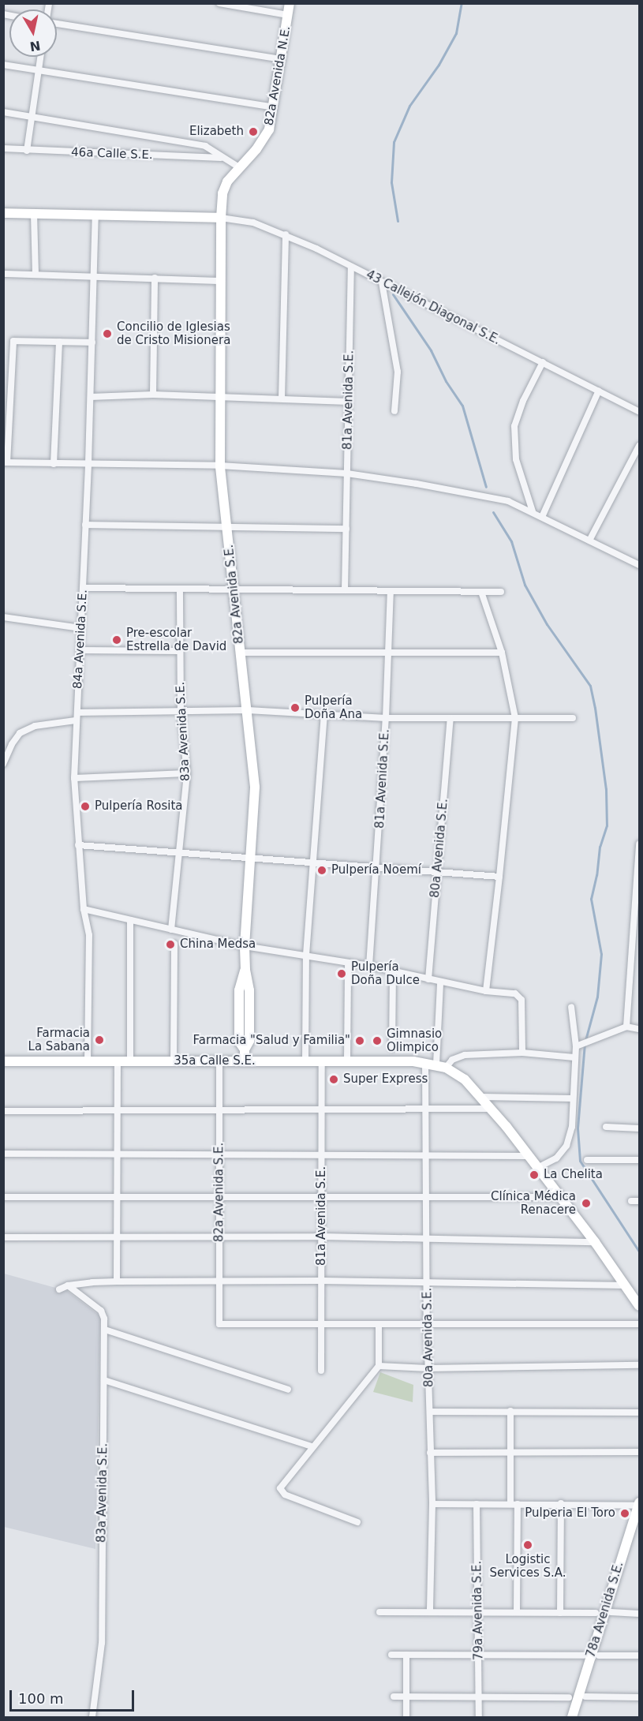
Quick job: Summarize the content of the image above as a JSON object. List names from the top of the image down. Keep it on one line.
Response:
{"streets":{"street":["82a Avenida N.E.","46a Calle S.E.","43 Callejón Diagonal S.E.","81a Avenida S.E.","82a Avenida S.E.","84a Avenida S.E.","83a Avenida S.E.","80a Avenida S.E.","35a Calle S.E.","78a Avenida S.E.","79a Avenida S.E."]},"crossings":[["82a Avenida N.E.","43 Callejón Diagonal S.E."],["82a Avenida N.E.","82a Avenida S.E."],["43 Callejón Diagonal S.E.","81a Avenida S.E."],["43 Callejón Diagonal S.E.","82a Avenida S.E."],["81a Avenida S.E.","82a Avenida S.E."],["81a Avenida S.E.","35a Calle S.E."],["82a Avenida S.E.","35a Calle S.E."],["84a Avenida S.E.","35a Calle S.E."],["80a Avenida S.E.","35a Calle S.E."]],"places":["Elizabeth","Concilio de Iglesias de Cristo Misionera","Pre-escolar Estrella de David","Pulpería Doña Ana","Pulpería Rosita","Pulpería Noemí","China Medsa","Pulpería Doña Dulce","Farmacia La Sabana","Farmacia \"Salud y Familia\"","Gimnasio Olimpico","Super Express","La Chelita","Clínica Médica Renacere","Pulperia El Toro","Logistic Services S.A."],"scale_bar":"100 m","north":"bottom"}
